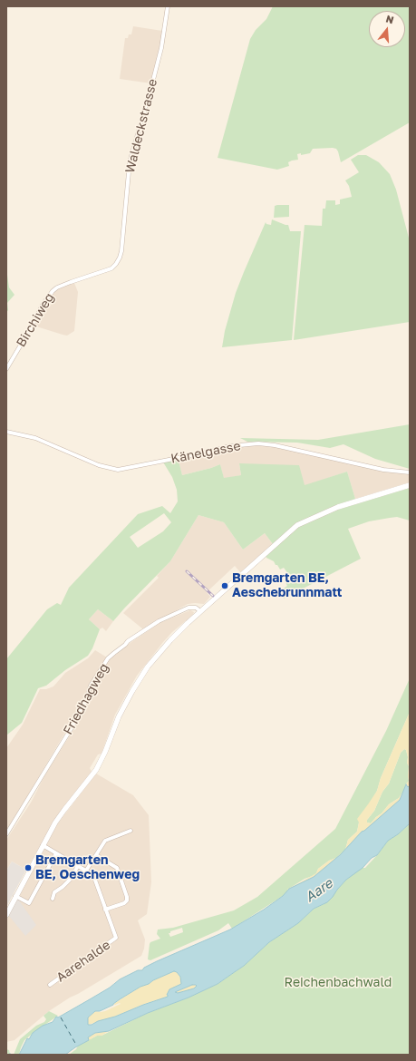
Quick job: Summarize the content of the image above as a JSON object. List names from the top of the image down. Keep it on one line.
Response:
{"streets":{"street":["Waldeckstrasse","Birchiweg","Känelgasse","Friedhagweg","Aarehalde"]},"crossings":[["Waldeckstrasse","Birchiweg"]],"water":["Aare"],"parks":["Reichenbachwald"],"places":["Bremgarten BE, Aeschebrunnmatt","Bremgarten BE, Oeschenweg"],"north":"top"}
